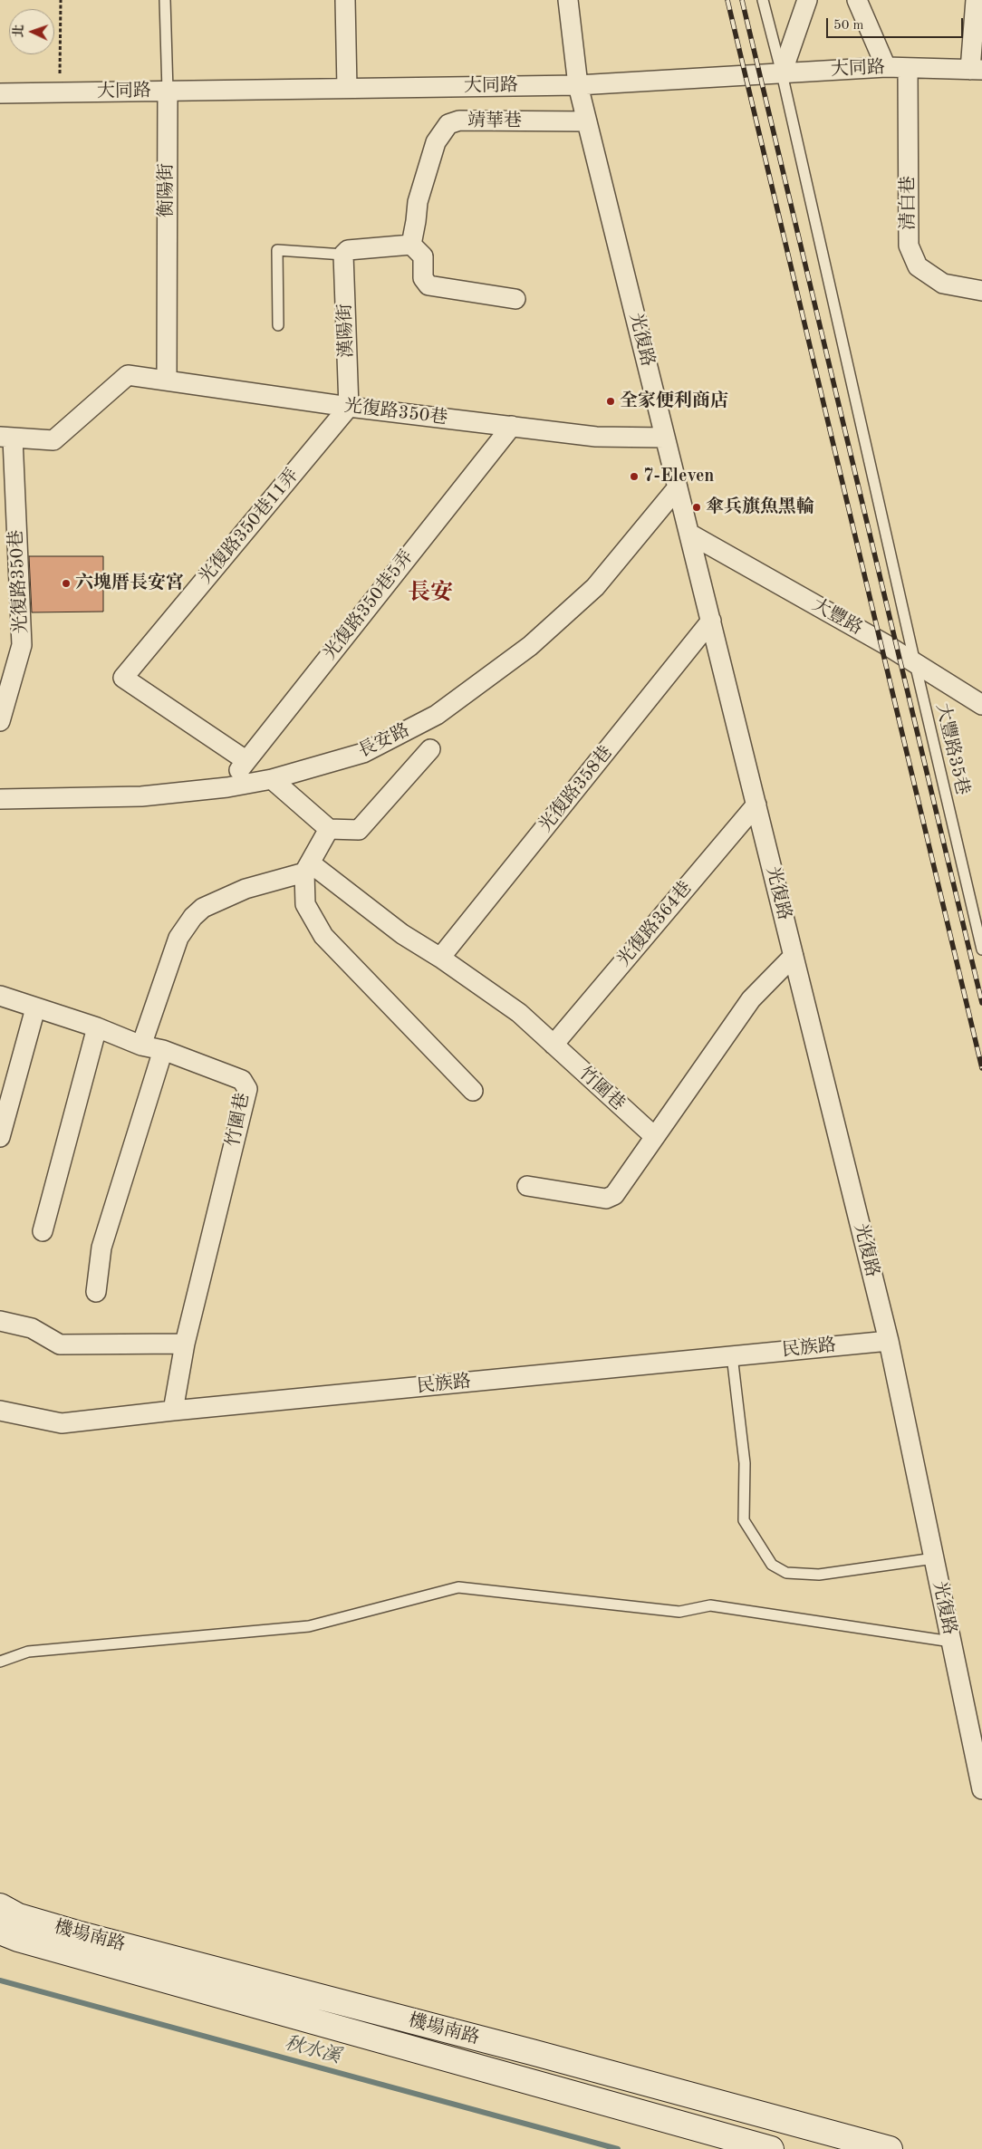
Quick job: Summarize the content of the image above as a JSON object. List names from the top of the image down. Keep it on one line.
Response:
{"streets":{"street":["大同路","靖華巷","衡陽街","清白巷","漢陽街","光復路","光復路350巷","光復路350巷11弄","光復路350巷5弄","大豐路","長安路","光復路358巷","光復路364巷","竹圍巷","民族路","機場南路"],"lane":["大豐路35巷"]},"crossings":[["大同路","衡陽街"],["大同路","清白巷"],["大同路","光復路"],["大同路","大豐路35巷"],["靖華巷","光復路"],["衡陽街","光復路350巷"],["漢陽街","光復路350巷"],["漢陽街","光復路350巷11弄"],["光復路","光復路350巷"],["光復路","大豐路"],["光復路","長安路"],["光復路","光復路358巷"],["光復路","光復路364巷"],["光復路","民族路"],["光復路350巷","光復路350巷11弄"],["光復路350巷","光復路350巷5弄"],["光復路350巷11弄","光復路350巷5弄"],["光復路350巷5弄","長安路"],["大豐路","大豐路35巷"],["光復路358巷","竹圍巷"],["光復路364巷","竹圍巷"],["竹圍巷","民族路"]],"districts":["長安"],"water":["秋水溪"],"places":["全家便利商店","7-Eleven","傘兵旗魚黑輪","六塊厝長安宮"],"scale_bar":"50 m","north":"left"}
